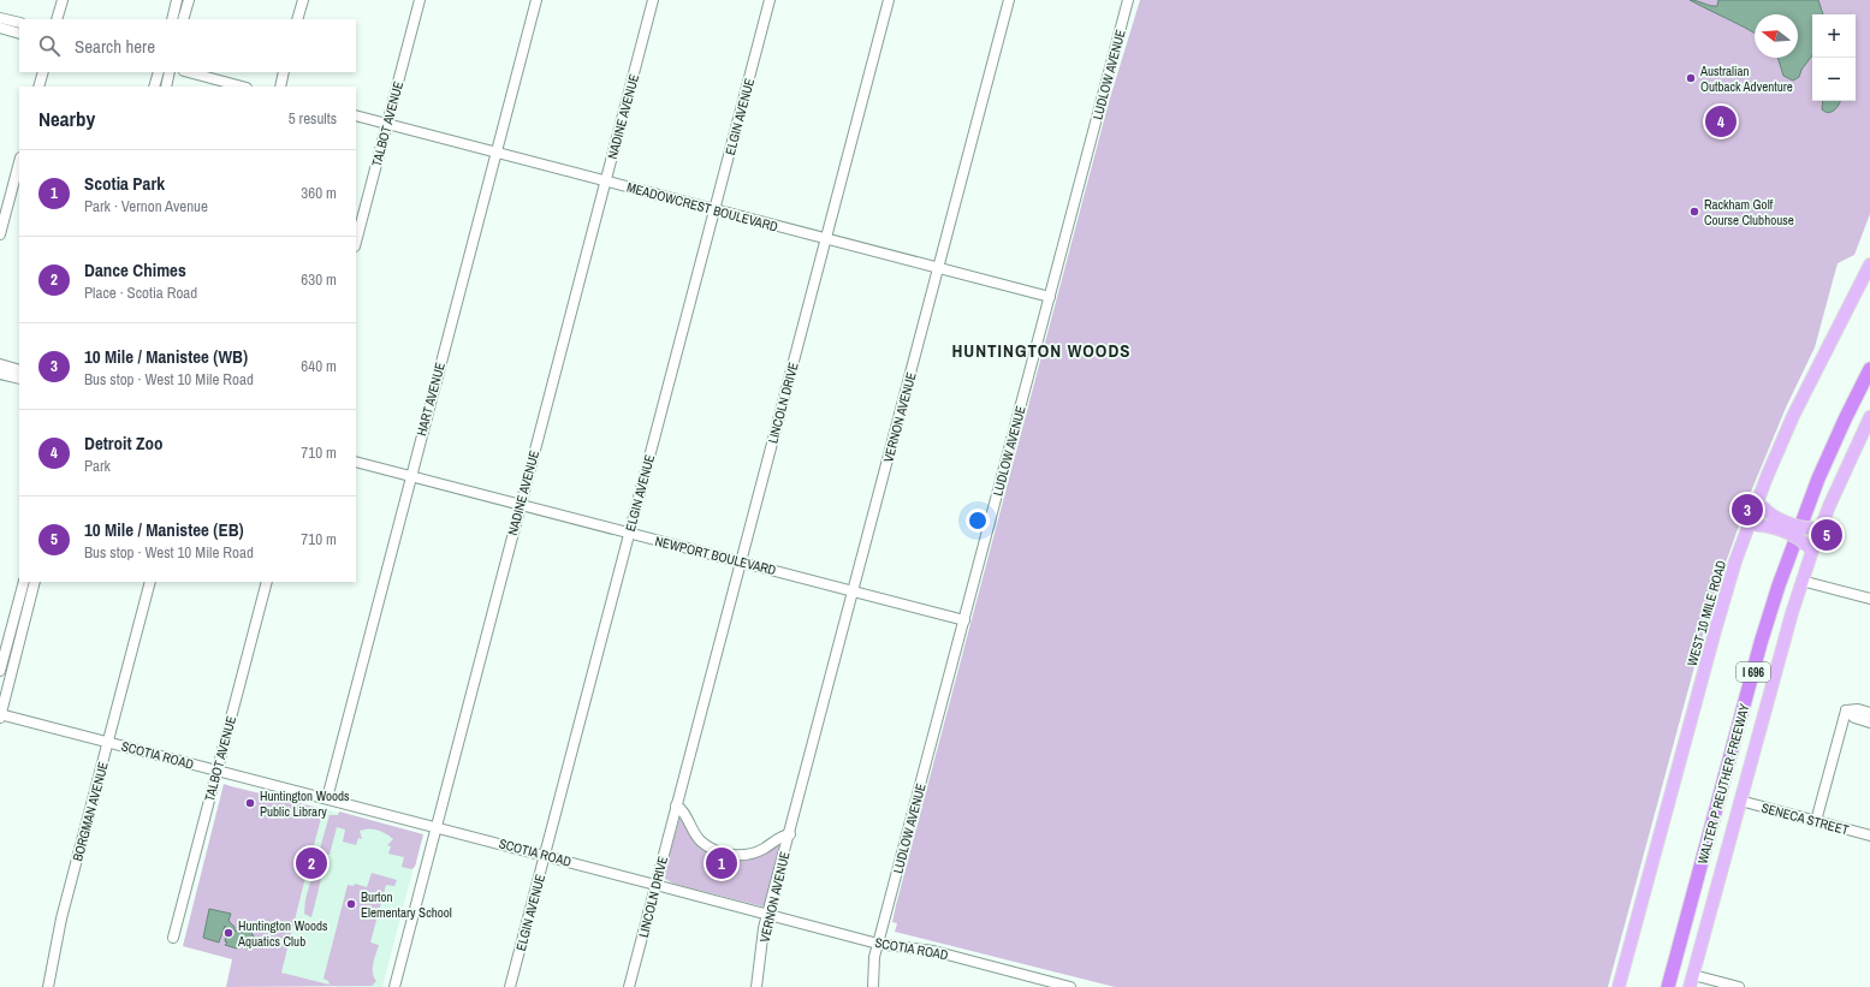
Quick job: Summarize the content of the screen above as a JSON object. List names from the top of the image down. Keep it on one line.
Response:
{"streets":{"highway":["I 696","WALTER P REUTHER FREEWAY"],"main road":["WEST 10 MILE ROAD"],"street":["LUDLOW AVENUE","NADINE AVENUE","ELGIN AVENUE","TALBOT AVENUE","MEADOWCREST BOULEVARD","HART AVENUE","LINCOLN DRIVE","VERNON AVENUE","NEWPORT BOULEVARD","SCOTIA ROAD","BORGMAN AVENUE","SENECA STREET"]},"crossings":[["LUDLOW AVENUE","MEADOWCREST BOULEVARD"],["LUDLOW AVENUE","NEWPORT BOULEVARD"],["LUDLOW AVENUE","SCOTIA ROAD"],["NADINE AVENUE","MEADOWCREST BOULEVARD"],["NADINE AVENUE","NEWPORT BOULEVARD"],["NADINE AVENUE","SCOTIA ROAD"],["ELGIN AVENUE","MEADOWCREST BOULEVARD"],["ELGIN AVENUE","NEWPORT BOULEVARD"],["ELGIN AVENUE","SCOTIA ROAD"],["TALBOT AVENUE","MEADOWCREST BOULEVARD"],["TALBOT AVENUE","SCOTIA ROAD"],["MEADOWCREST BOULEVARD","HART AVENUE"],["MEADOWCREST BOULEVARD","LINCOLN DRIVE"],["MEADOWCREST BOULEVARD","VERNON AVENUE"],["HART AVENUE","NEWPORT BOULEVARD"],["HART AVENUE","SCOTIA ROAD"],["LINCOLN DRIVE","VERNON AVENUE"],["LINCOLN DRIVE","NEWPORT BOULEVARD"],["LINCOLN DRIVE","SCOTIA ROAD"],["VERNON AVENUE","NEWPORT BOULEVARD"],["VERNON AVENUE","SCOTIA ROAD"],["SCOTIA ROAD","BORGMAN AVENUE"]],"districts":["HUNTINGTON WOODS"],"places":["Australian Outback Adventure","Rackham Golf Course Clubhouse","Huntington Woods Public Library","Burton Elementary School","Huntington Woods Aquatics Club"],"north":"left","page":{"map_buttons":["+","−"],"search":"Search here","heading":["Nearby","5 results"],"pins":["4","3","5","1","2"],"list":[{"mark":"1","name":"Scotia Park","note":"Park · Vernon Avenue","value":"360 m"},{"mark":"2","name":"Dance Chimes","note":"Place · Scotia Road","value":"630 m"},{"mark":"3","name":"10 Mile / Manistee (WB)","note":"Bus stop · West 10 Mile Road","value":"640 m"},{"mark":"4","name":"Detroit Zoo","note":"Park","value":"710 m"},{"mark":"5","name":"10 Mile / Manistee (EB)","note":"Bus stop · West 10 Mile Road","value":"710 m"}]}}
